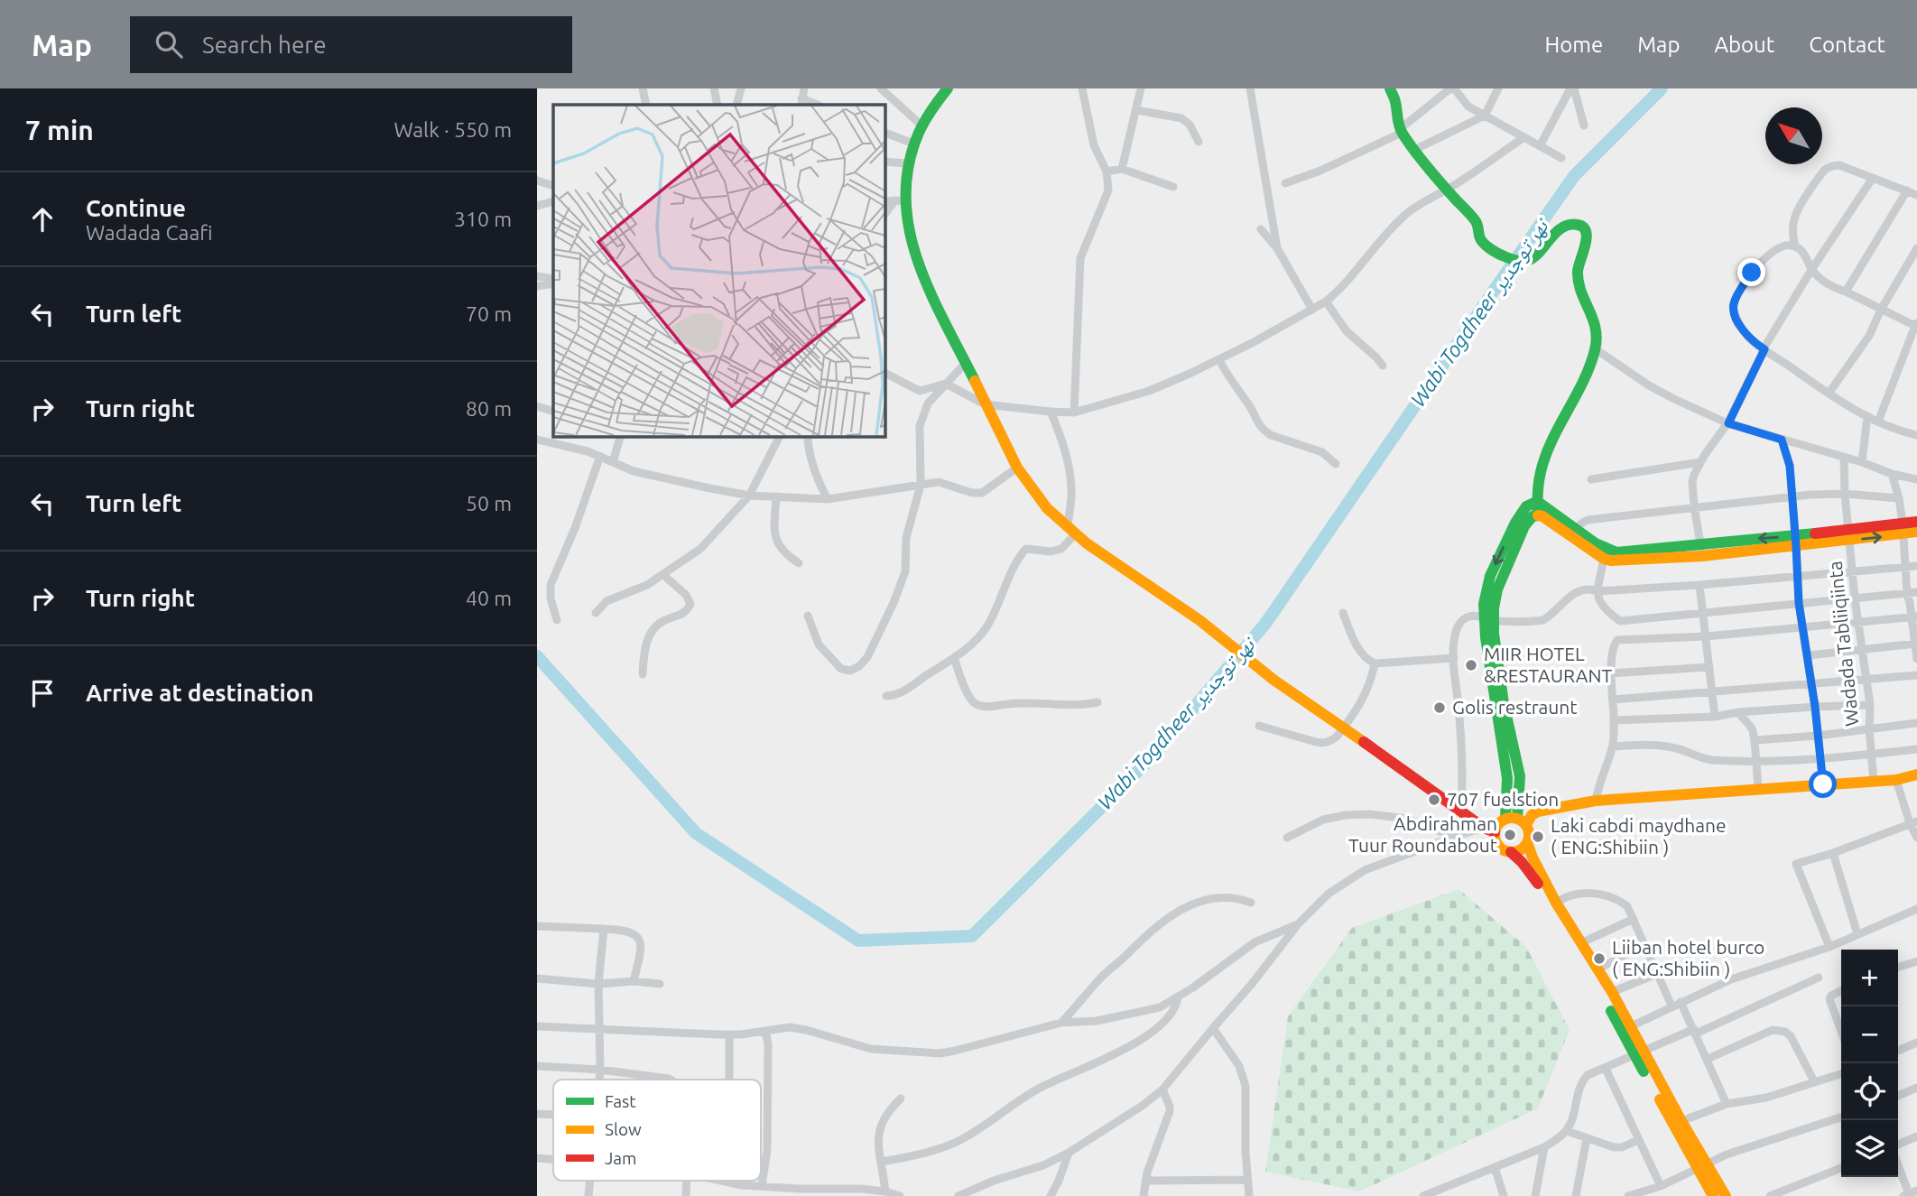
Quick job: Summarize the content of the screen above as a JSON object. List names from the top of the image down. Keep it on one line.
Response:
{"streets":{"street":["Wadada Tabliiqiinta"]},"water":["Wabi Togdheer نهر توجدير"],"places":["MIIR HOTEL &RESTAURANT","Golis restraunt","707 fuelstion","Abdirahman Tuur Roundabout","Laki cabdi maydhane ( ENG:Shibiin )","Liiban hotel burco ( ENG:Shibiin )"],"legend":["Fast","Slow","Jam"],"north":"top left","page":{"header":"Map","search":"Search here","nav":["Home","Map","About","Contact"],"heading":["7 min","Walk · 550 m"],"list":[["Continue","Wadada Caafi","310 m"],["Turn left","70 m"],["Turn right","80 m"],["Turn left","50 m"],["Turn right","40 m"],"Arrive at destination"],"map_buttons":["+","−"]}}
